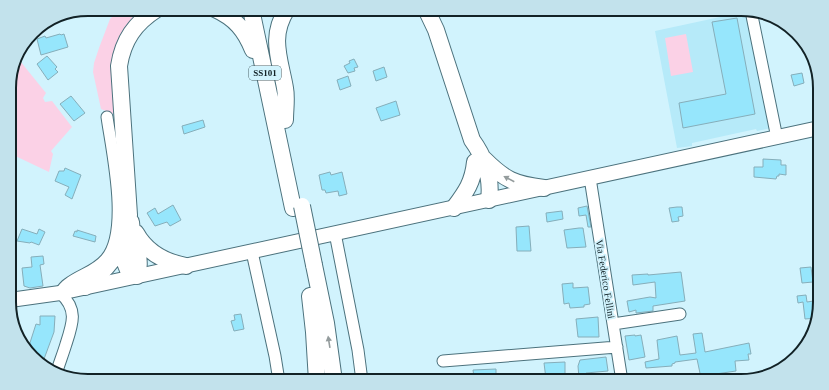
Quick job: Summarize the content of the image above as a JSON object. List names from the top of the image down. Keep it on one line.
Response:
{"streets":{"highway":["SS101"],"street":["Via Federico Fellini"]}}
